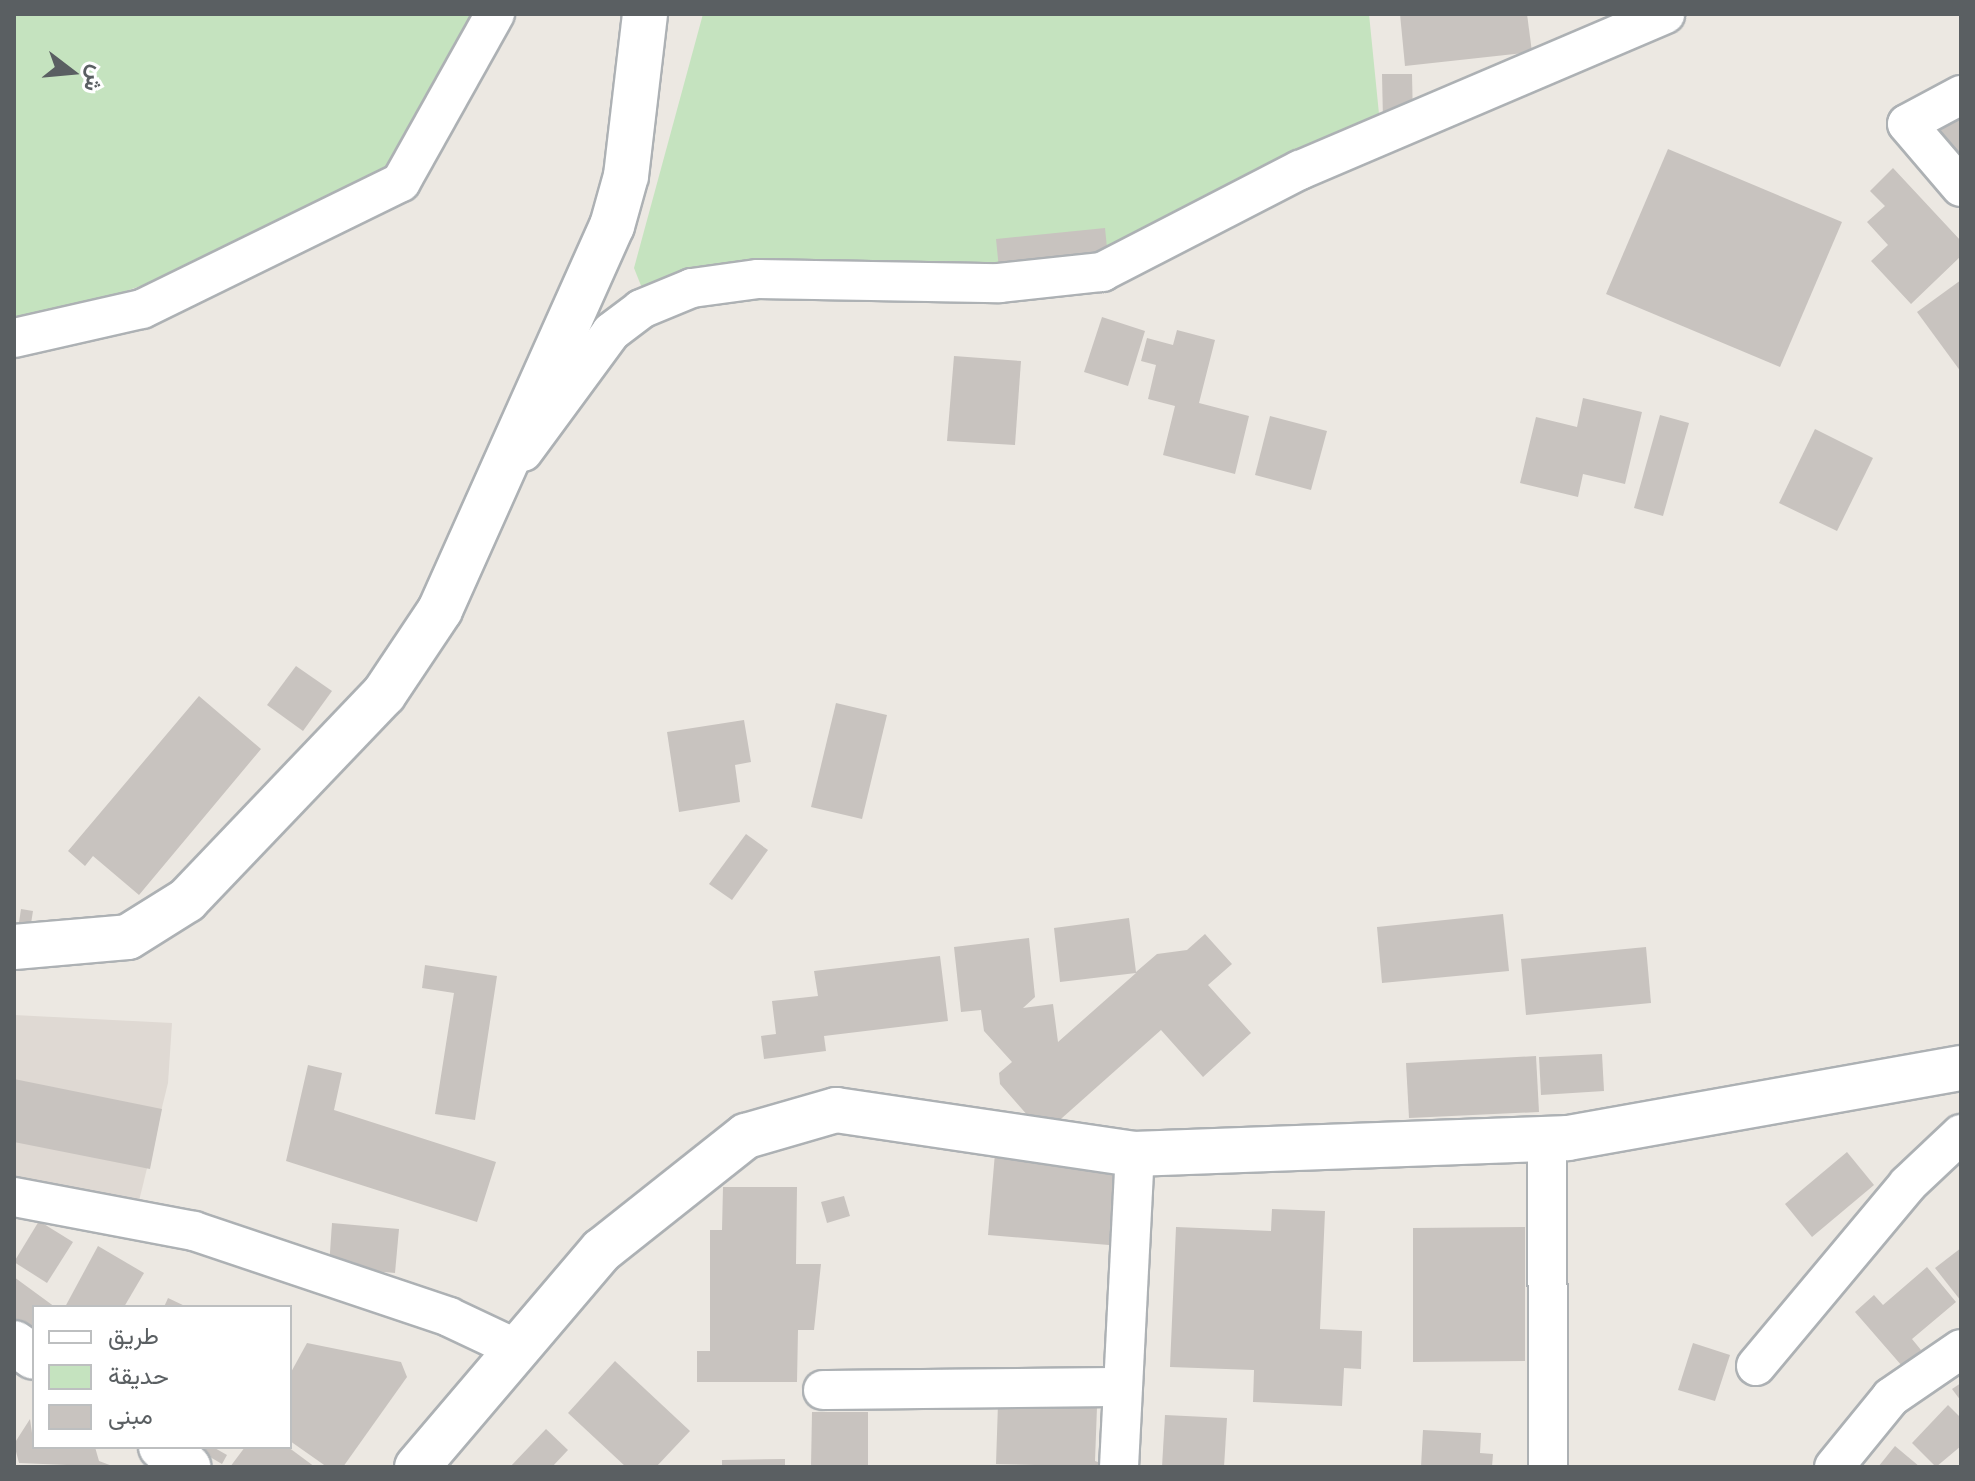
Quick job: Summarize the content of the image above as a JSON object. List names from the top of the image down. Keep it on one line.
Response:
{"legend":["طريق","حديقة","مبنى"],"north":"right"}
